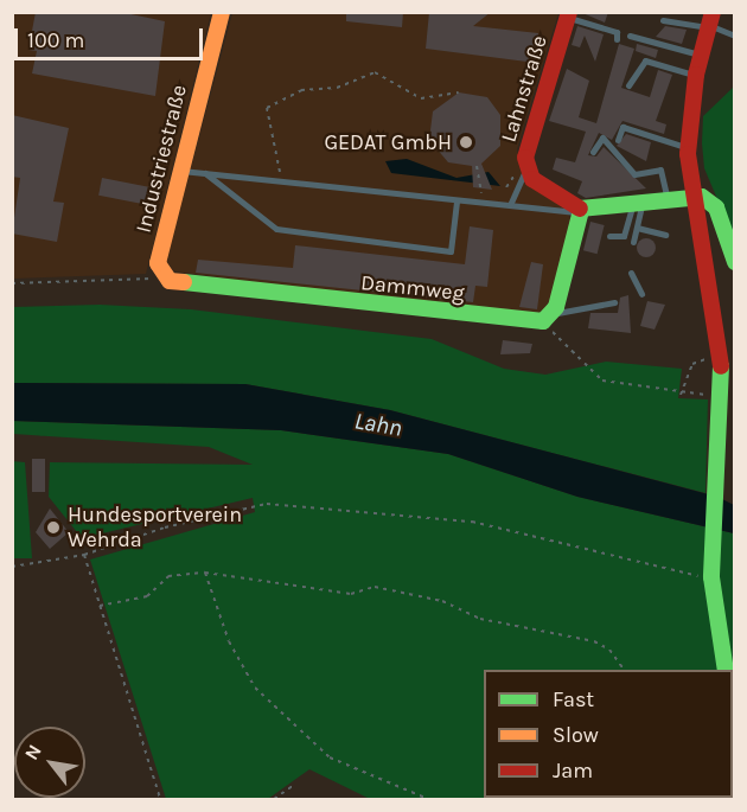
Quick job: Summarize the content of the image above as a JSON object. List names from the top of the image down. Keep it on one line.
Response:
{"streets":{"street":["Lahnstraße","Industriestraße","Dammweg"]},"crossings":[["Industriestraße","Dammweg"]],"water":["Lahn"],"places":["GEDAT GmbH","Hundesportverein Wehrda"],"legend":["Fast","Slow","Jam"],"scale_bar":"100 m","north":"top left"}
